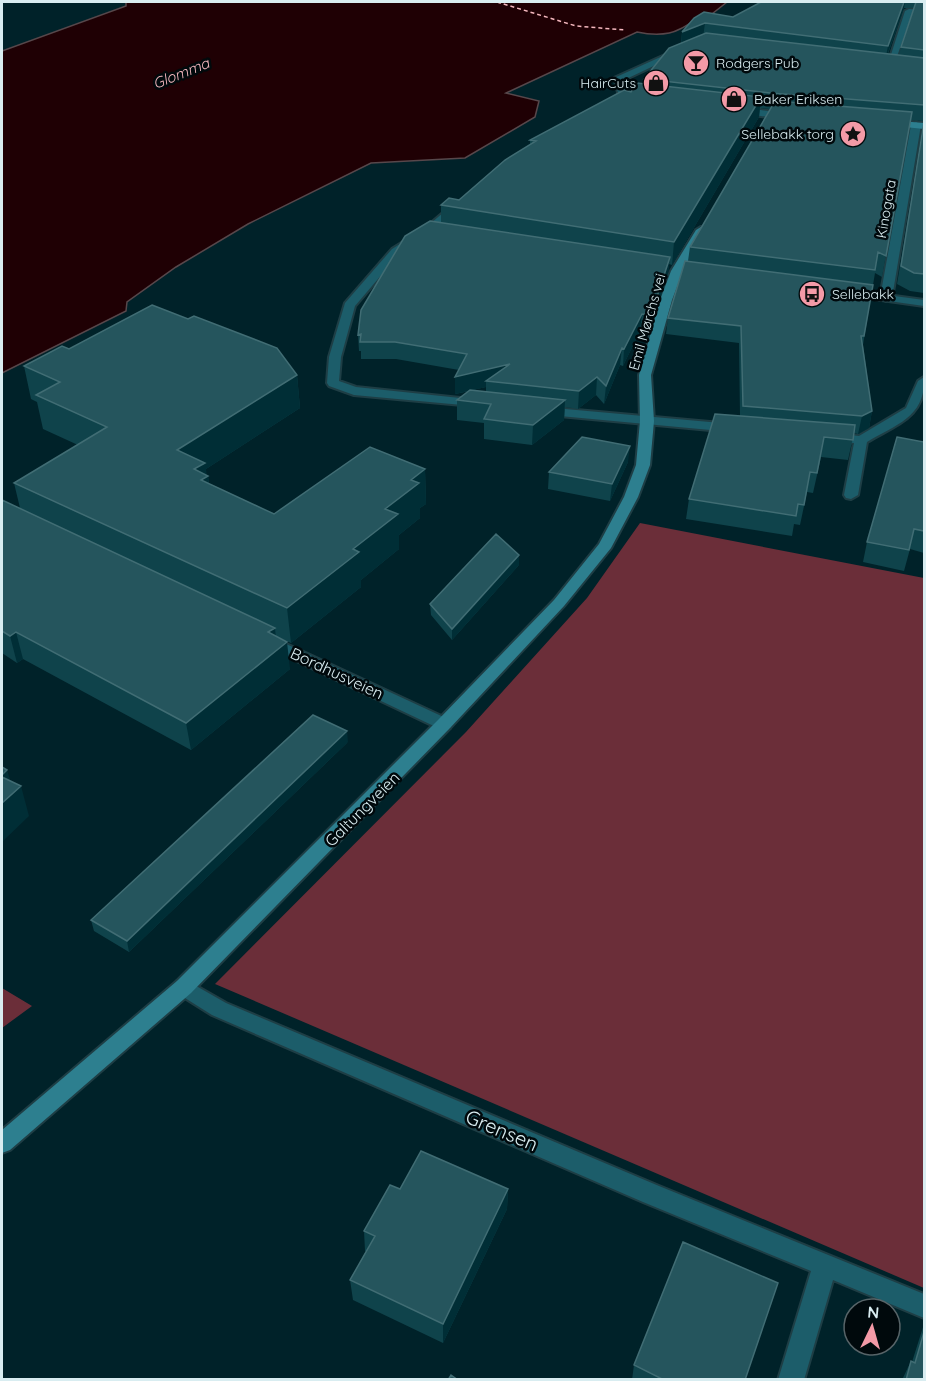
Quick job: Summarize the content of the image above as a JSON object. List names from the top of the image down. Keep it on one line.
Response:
{"streets":{"main road":["Emil Mørchs vei","Galtungveien"],"street":["Kinogata","Bordhusveien","Grensen"]},"crossings":[["Emil Mørchs vei","Galtungveien"],["Bordhusveien","Galtungveien"],["Galtungveien","Grensen"]],"water":["Glomma"],"places":{"bar":["Rodgers Pub"],"shop":["HairCuts","Baker Eriksen"],"place":["Sellebakk torg"],"bus stop":["Sellebakk"]},"north":"top"}
